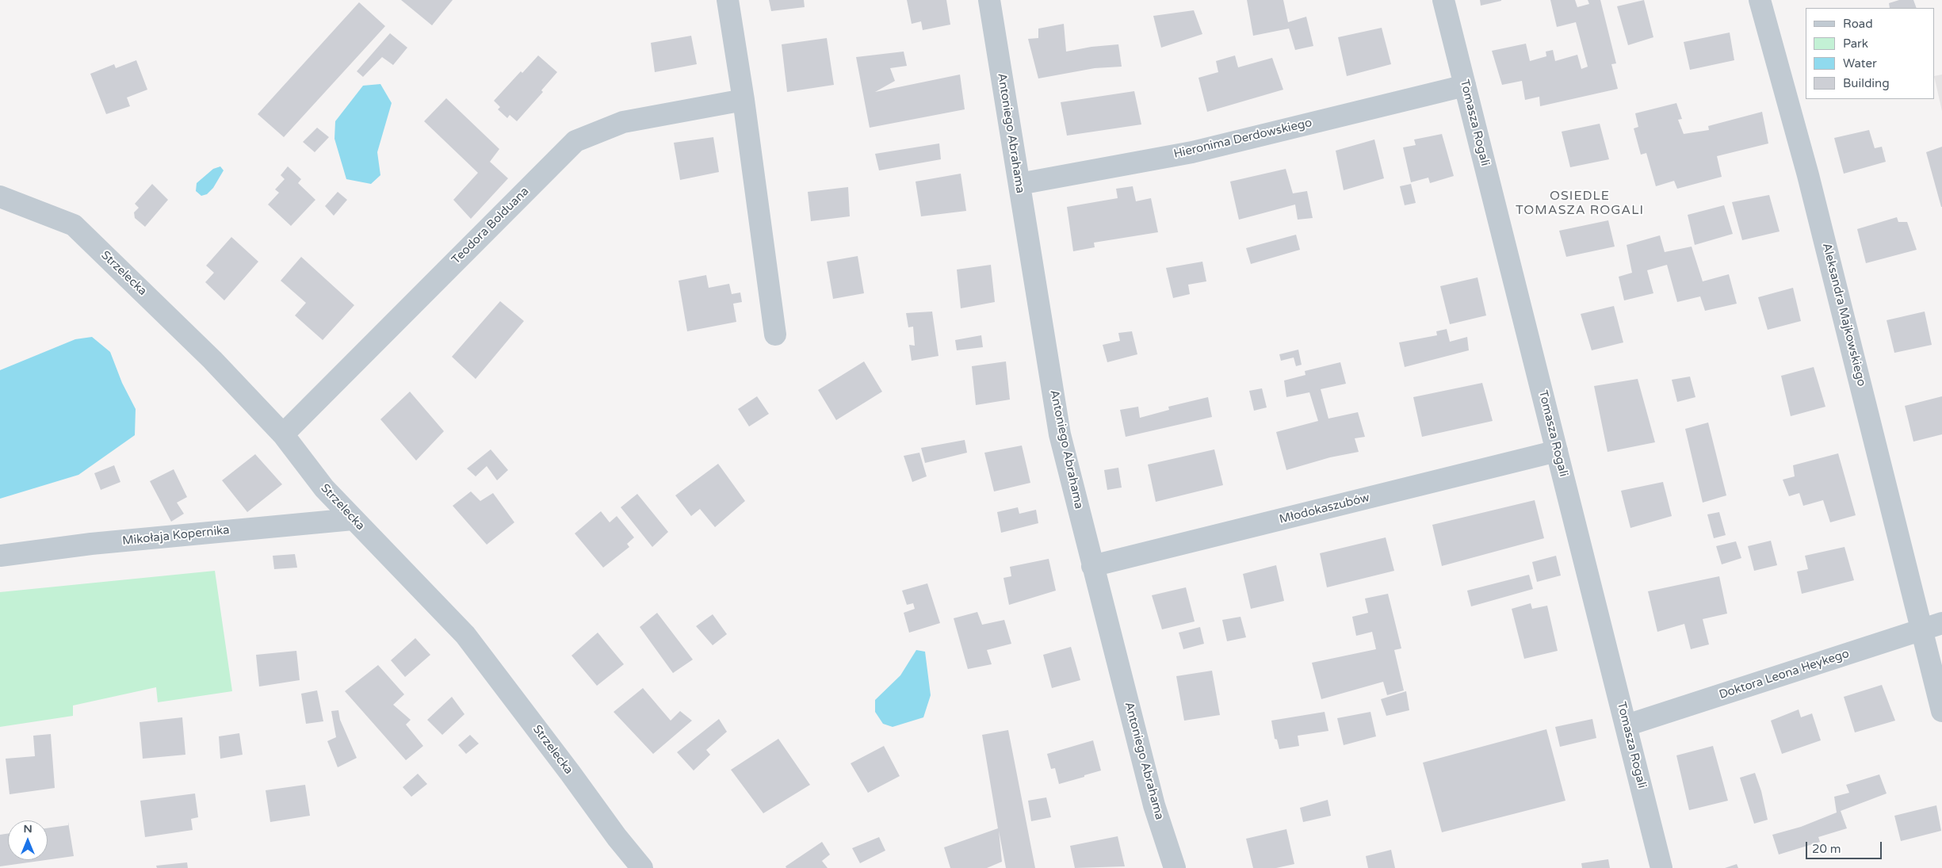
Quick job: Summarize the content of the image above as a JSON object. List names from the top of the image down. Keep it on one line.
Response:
{"streets":{"street":["Tomasza Rogali","Antoniego Abrahama","Hieronima Derdowskiego","Teodora Bolduana","Strzelecka","Aleksandra Majkowskiego","Młodokaszubów","Mikołaja Kopernika","Doktora Leona Heykego"]},"crossings":[["Tomasza Rogali","Hieronima Derdowskiego"],["Tomasza Rogali","Młodokaszubów"],["Tomasza Rogali","Doktora Leona Heykego"],["Antoniego Abrahama","Hieronima Derdowskiego"],["Antoniego Abrahama","Młodokaszubów"],["Teodora Bolduana","Strzelecka"],["Strzelecka","Mikołaja Kopernika"],["Aleksandra Majkowskiego","Doktora Leona Heykego"]],"districts":["OSIEDLE TOMASZA ROGALI"],"legend":["Road","Park","Water","Building"],"scale_bar":"20 m","north":"top"}
